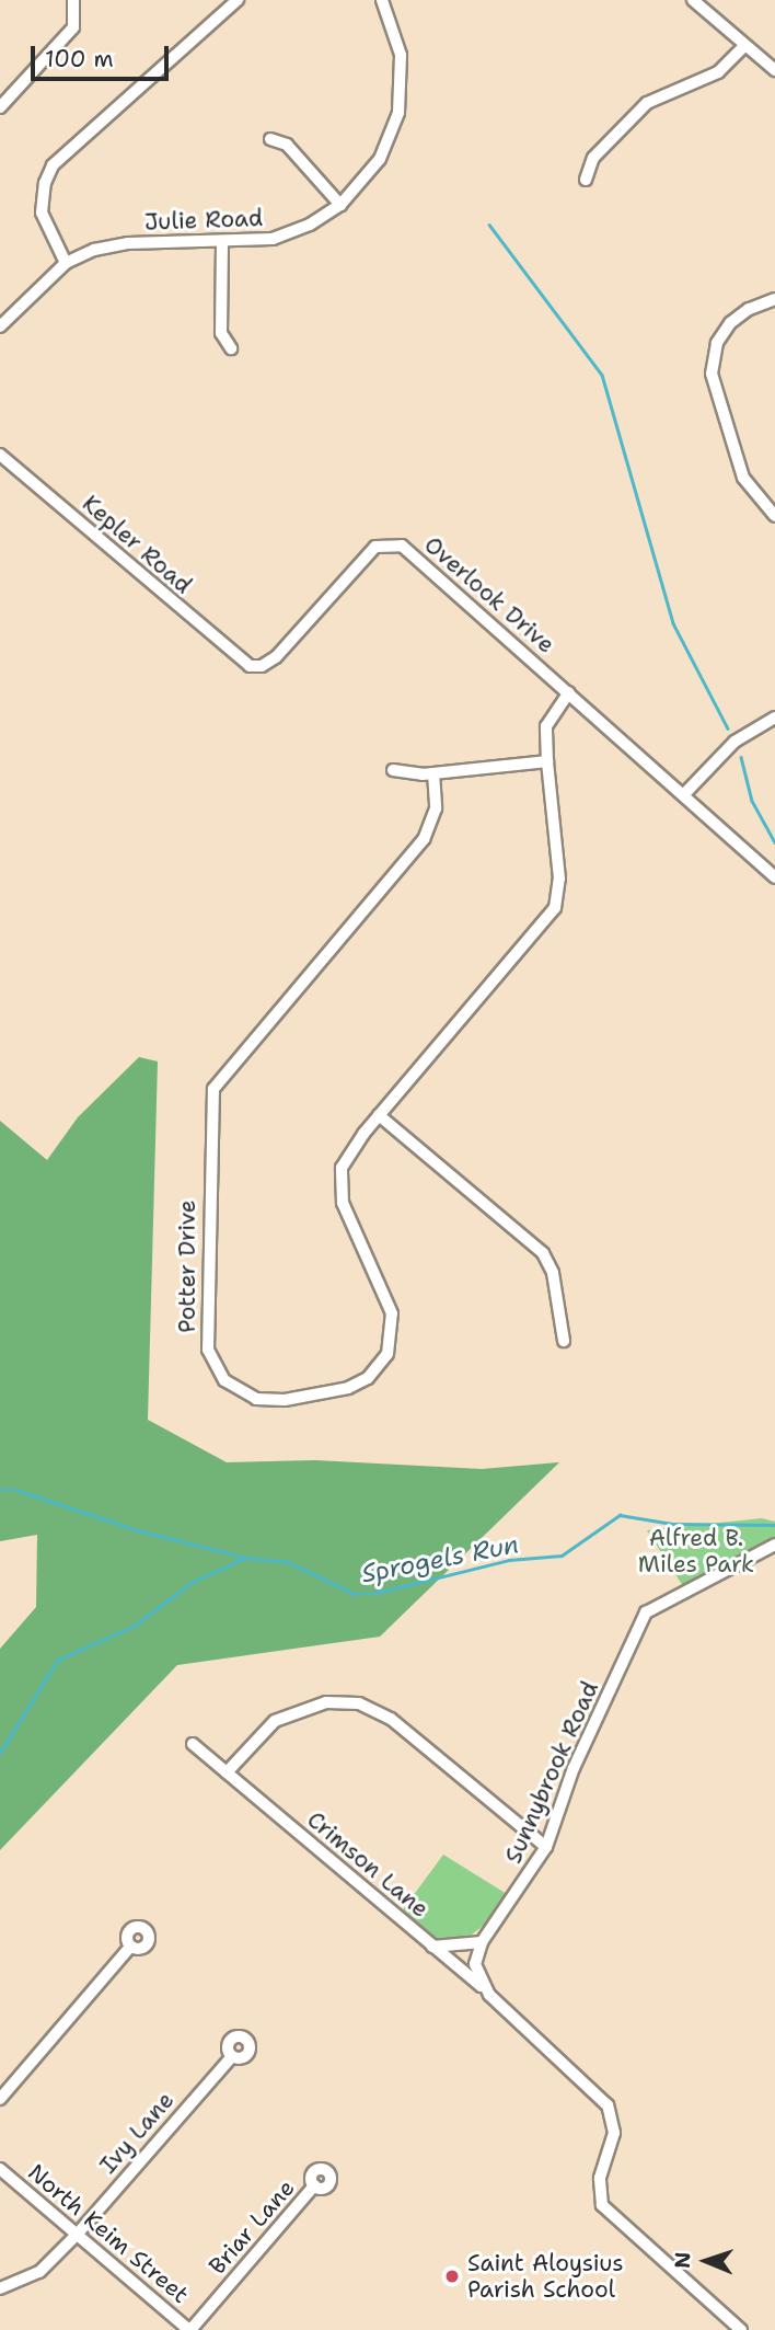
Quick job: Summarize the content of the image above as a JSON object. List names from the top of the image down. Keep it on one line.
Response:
{"streets":{"street":["Julie Road","Kepler Road","Overlook Drive","Potter Drive","Sunnybrook Road","Crimson Lane","Ivy Lane","Briar Lane","North Keim Street"]},"crossings":[["Kepler Road","Overlook Drive"],["Overlook Drive","Potter Drive"],["Ivy Lane","North Keim Street"],["Briar Lane","North Keim Street"]],"water":["Sprogels Run"],"parks":["Alfred B. Miles Park"],"places":["Saint Aloysius Parish School"],"scale_bar":"100 m","north":"left"}
